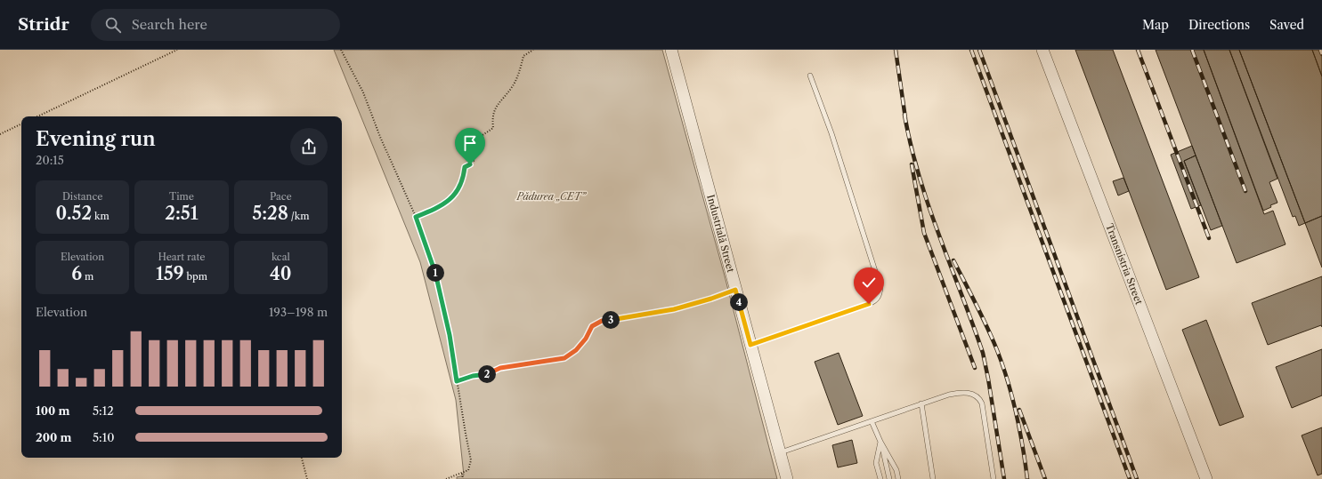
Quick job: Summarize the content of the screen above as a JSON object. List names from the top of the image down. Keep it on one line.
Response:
{"streets":{"street":["Industrială Street","Transnistria Street"]},"parks":["Pădurea „CET”"],"page":{"header":"Stridr","search":"Search here","nav":["Map","Directions","Saved"],"heading":["Evening run","20:15"],"stats":[["Distance","0.52 km"],["Time","2:51"],["Pace","5:28 /km"],["Elevation","6 m"],["Heart rate","159 bpm"],["kcal","40"]],"pins":["1","4","3","2"],"chart":["Elevation","193–198 m"],"list":[{"name":"100 m","note":"5:12"},{"name":"200 m","note":"5:10"}]}}
